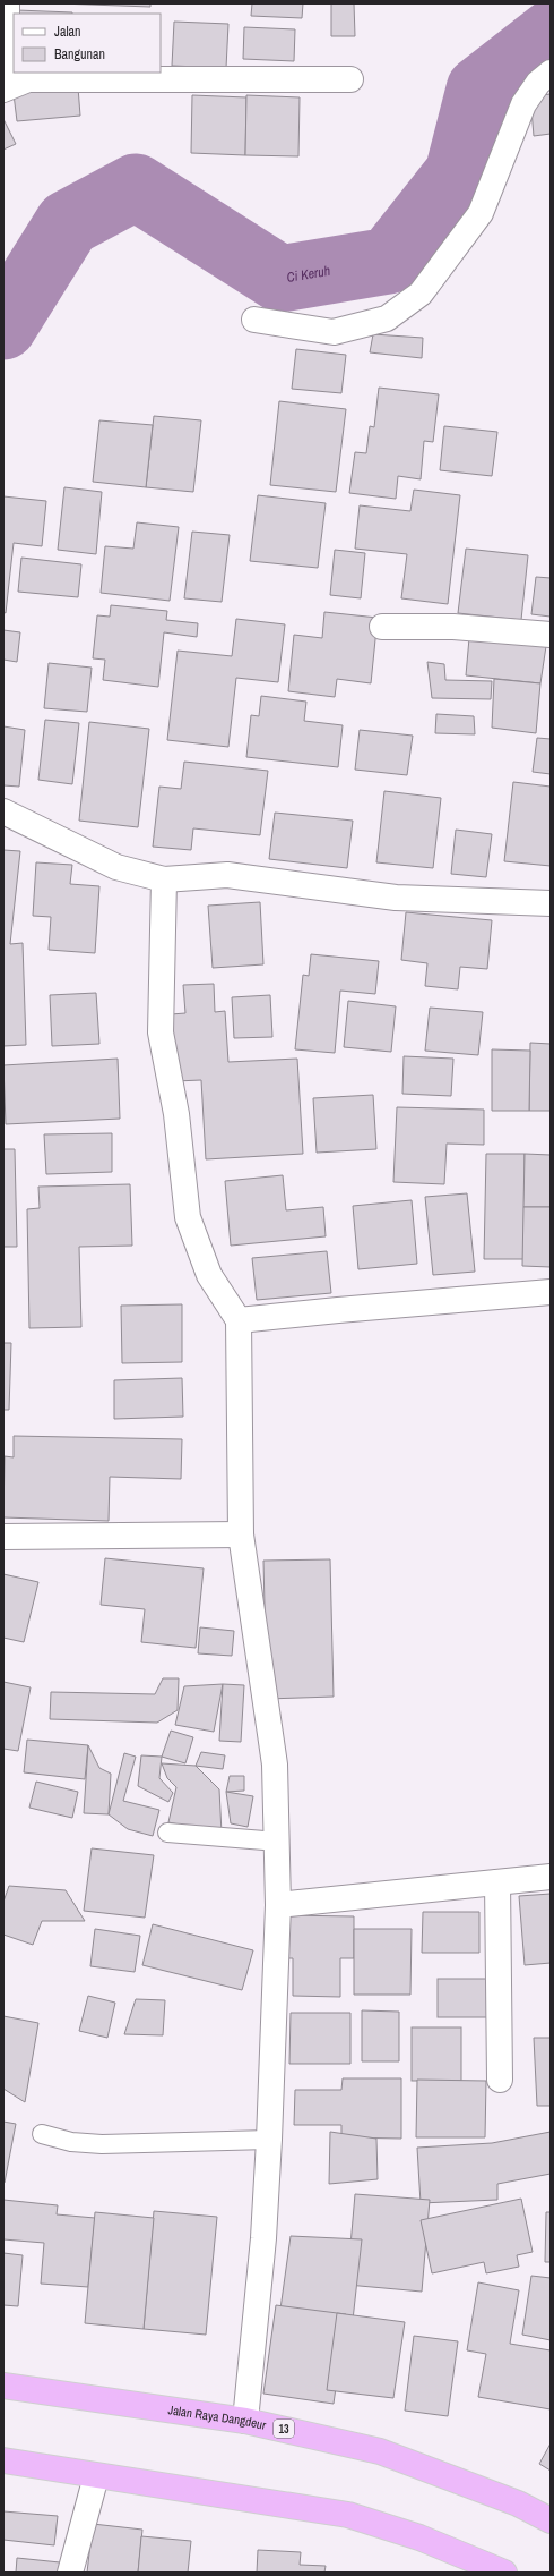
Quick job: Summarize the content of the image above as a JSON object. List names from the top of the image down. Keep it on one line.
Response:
{"streets":{"highway":["Jalan Raya Dangdeur","13"]},"water":["Ci Keruh"],"legend":["Jalan","Bangunan"]}
